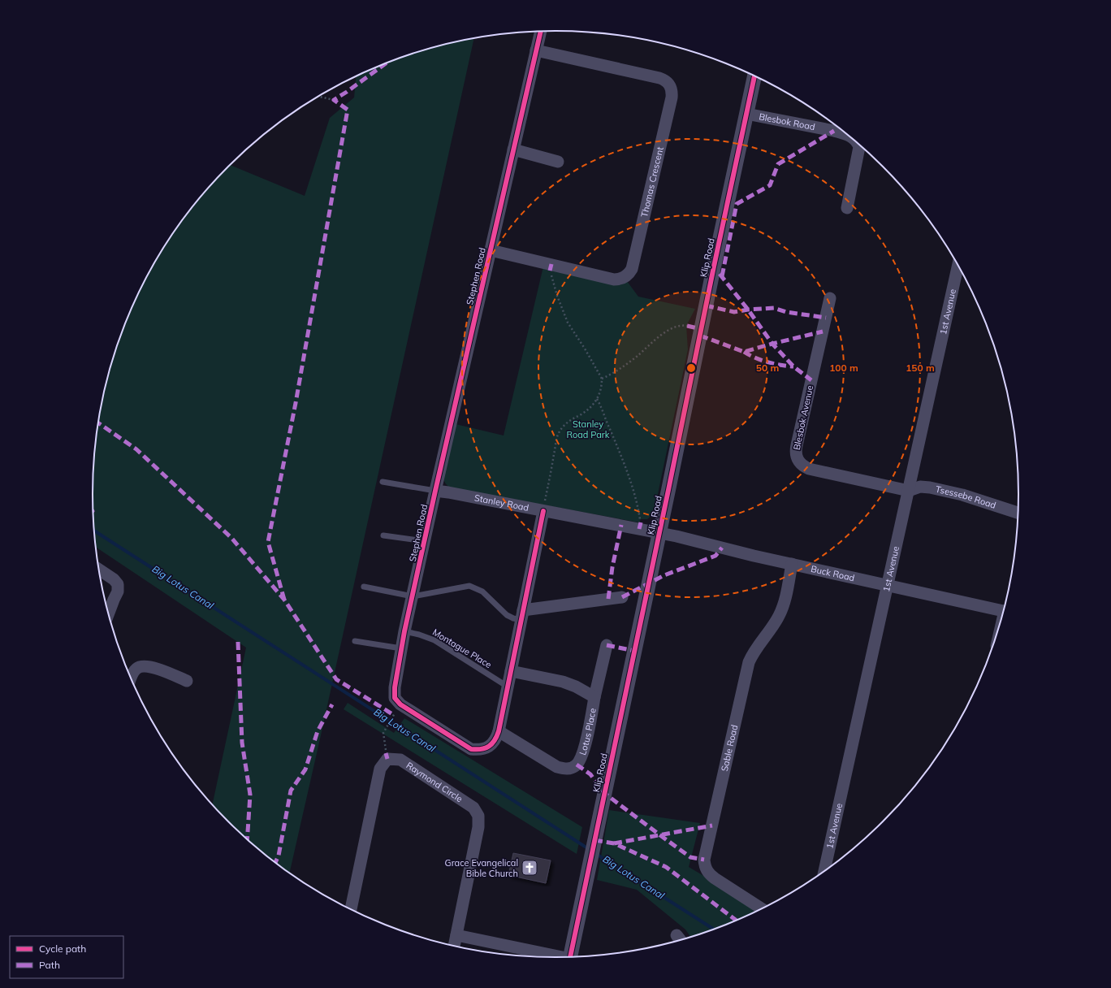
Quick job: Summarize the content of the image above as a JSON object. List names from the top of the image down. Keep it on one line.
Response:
{"streets":{"street":["Blesbok Road","Thomas Crescent","Klip Road","Stephen Road","1st Avenue","Blesbok Avenue","Tsessebe Road","Stanley Road","Buck Road","Lotus Place","Sable Road","Raymond Circle"],"lane":["Montague Place"]},"crossings":[["Blesbok Road","Klip Road"],["Thomas Crescent","Stephen Road"],["Klip Road","Stanley Road"],["Klip Road","Buck Road"],["Stephen Road","Stanley Road"],["Stephen Road","Montague Place"],["Stephen Road","Lotus Place"],["1st Avenue","Blesbok Avenue"],["1st Avenue","Tsessebe Road"],["1st Avenue","Buck Road"],["Blesbok Avenue","Tsessebe Road"],["Stanley Road","Buck Road"],["Buck Road","Sable Road"]],"water":["Big Lotus Canal"],"parks":["Stanley Road Park"],"places":{"church":["Grace Evangelical Bible Church"]},"legend":["Cycle path","Path"],"rings":["50 m","100 m","150 m"]}
